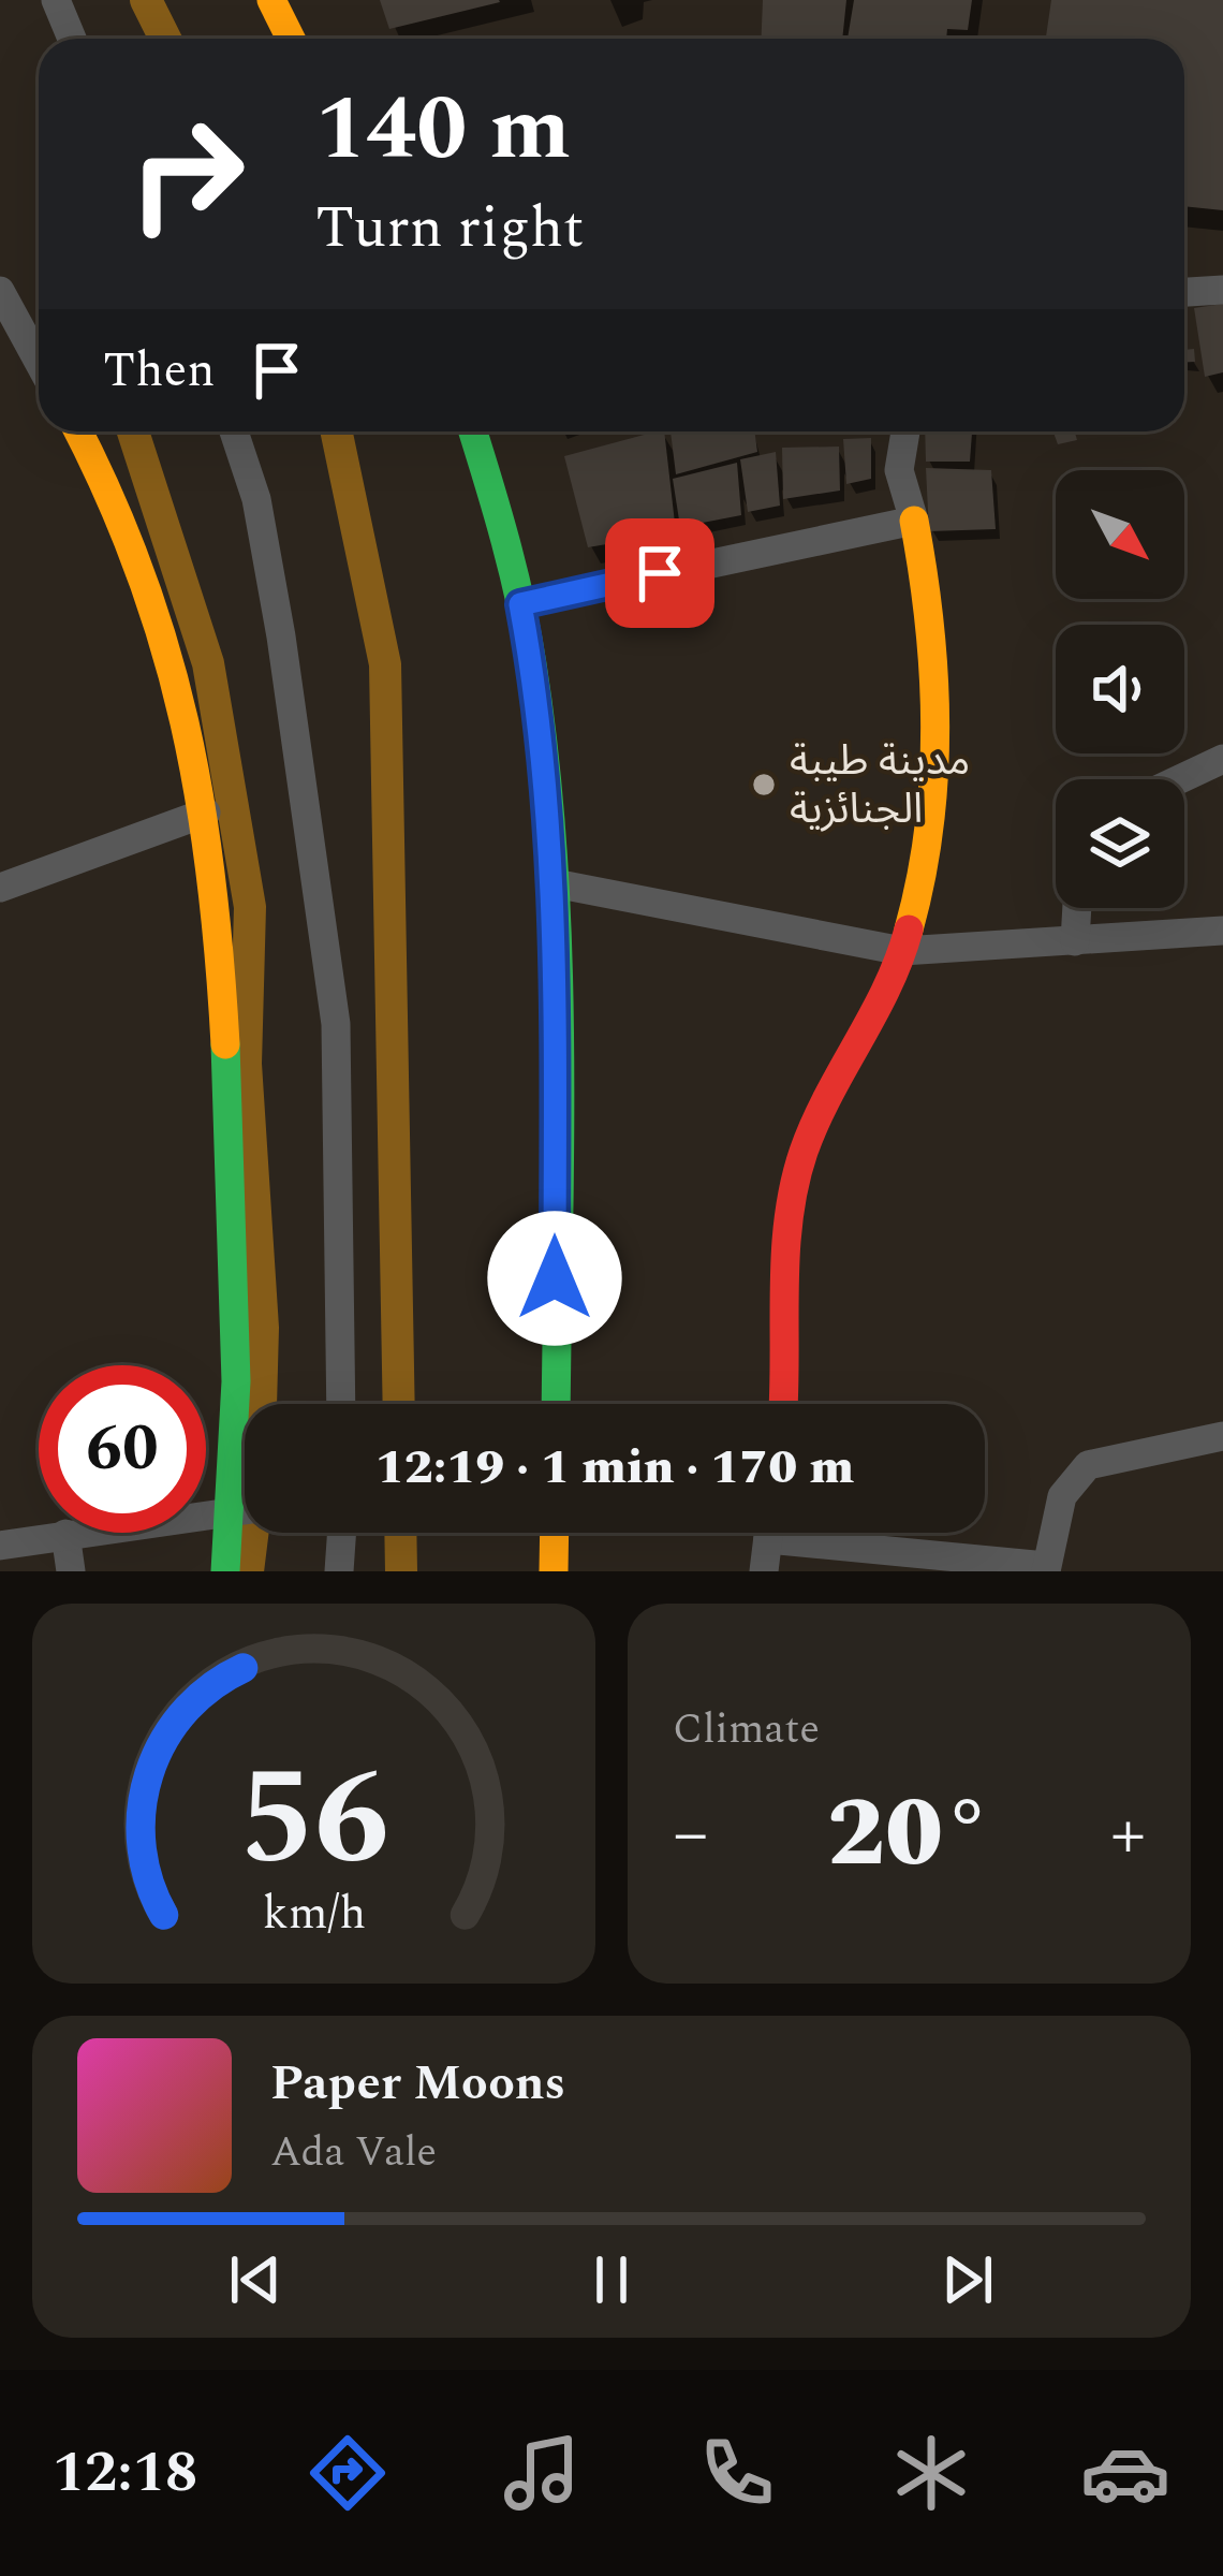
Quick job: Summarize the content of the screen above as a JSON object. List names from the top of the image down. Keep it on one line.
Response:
{"places":["مدينة طيبة الجنائزية"],"north":"bottom right","page":{"turn":["140 m","Turn right"],"then":"Then","limit":"60","trip":"12:19 · 1 min · 170 m","tile":"Climate","heat":["−","20°","+"],"song":["Paper Moons","Ada Vale"],"tabs":"12:18","gauge":["56","km/h"]}}
